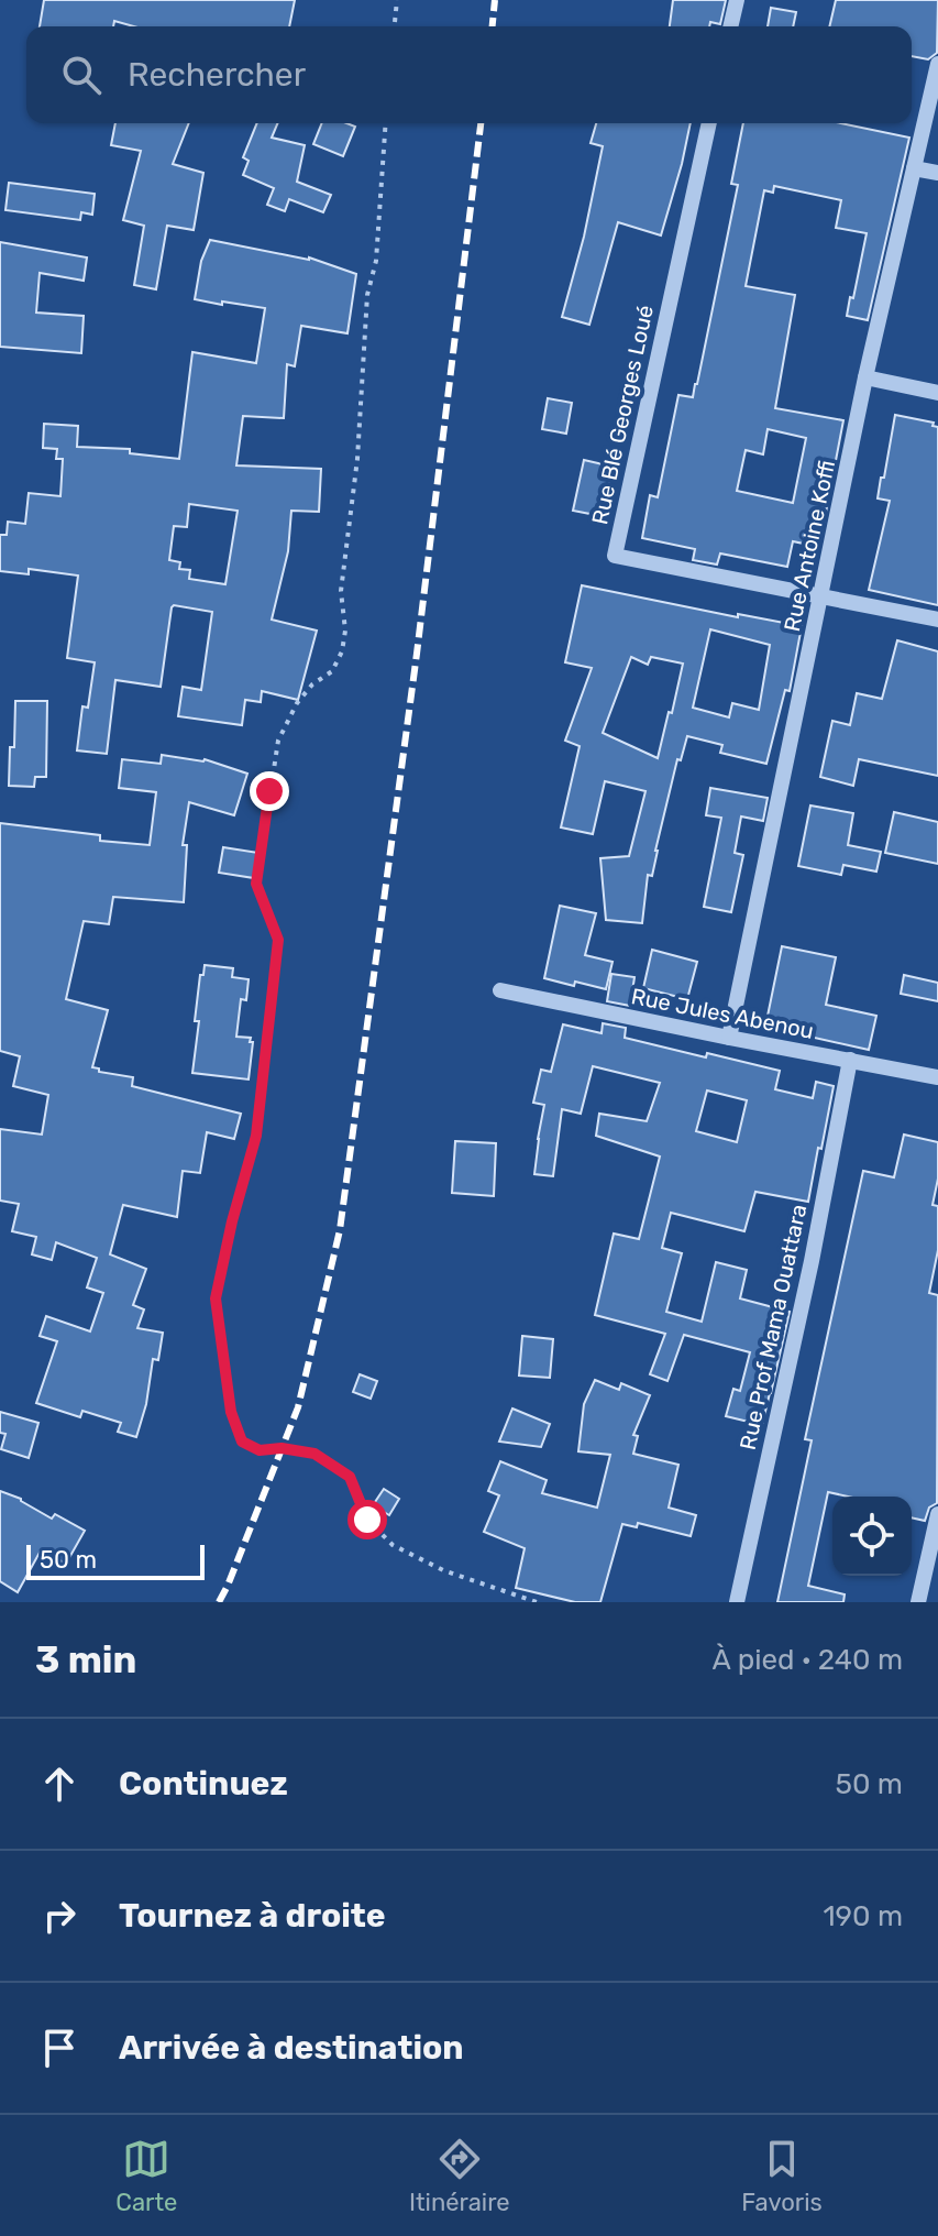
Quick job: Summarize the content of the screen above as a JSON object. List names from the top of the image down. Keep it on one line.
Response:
{"streets":{"street":["Rue Blé Georges Loué","Rue Antoine Koffi","Rue Jules Abenou","Rue Prof Mama Ouattara"]},"crossings":[["Rue Blé Georges Loué","Rue Antoine Koffi"],["Rue Antoine Koffi","Rue Jules Abenou"],["Rue Jules Abenou","Rue Prof Mama Ouattara"]],"scale_bar":"50 m","page":{"search":"Rechercher","scale":"50 m","heading":["3 min","À pied · 240 m"],"list":[["Continuez","50 m"],["Tournez à droite","190 m"],"Arrivée à destination"],"nav":["Carte","Itinéraire","Favoris"]}}
